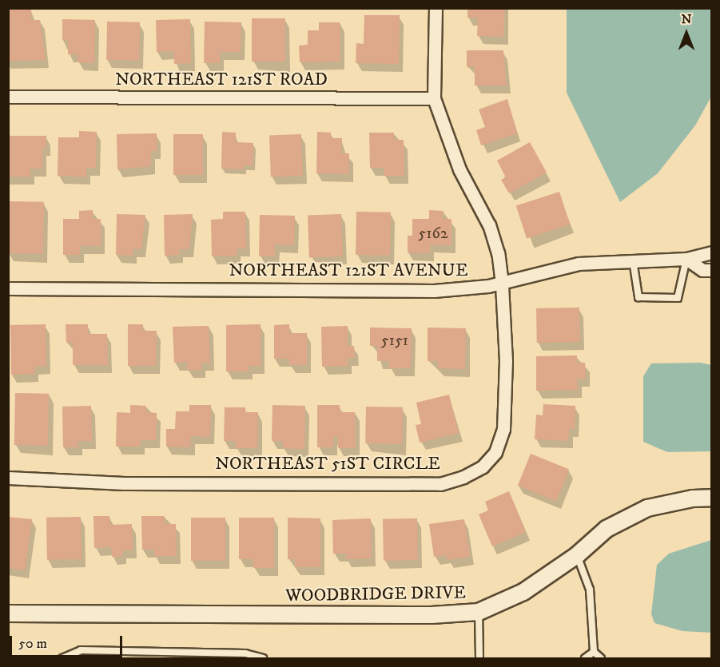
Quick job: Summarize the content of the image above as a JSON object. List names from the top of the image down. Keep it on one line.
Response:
{"streets":{"street":["NORTHEAST 121ST ROAD","NORTHEAST 121ST AVENUE","NORTHEAST 51ST CIRCLE","WOODBRIDGE DRIVE"]},"crossings":[["NORTHEAST 121ST ROAD","NORTHEAST 51ST CIRCLE"],["NORTHEAST 121ST AVENUE","NORTHEAST 51ST CIRCLE"]],"house_numbers":["5162","5151"],"scale_bar":"50 m","north":"top"}
